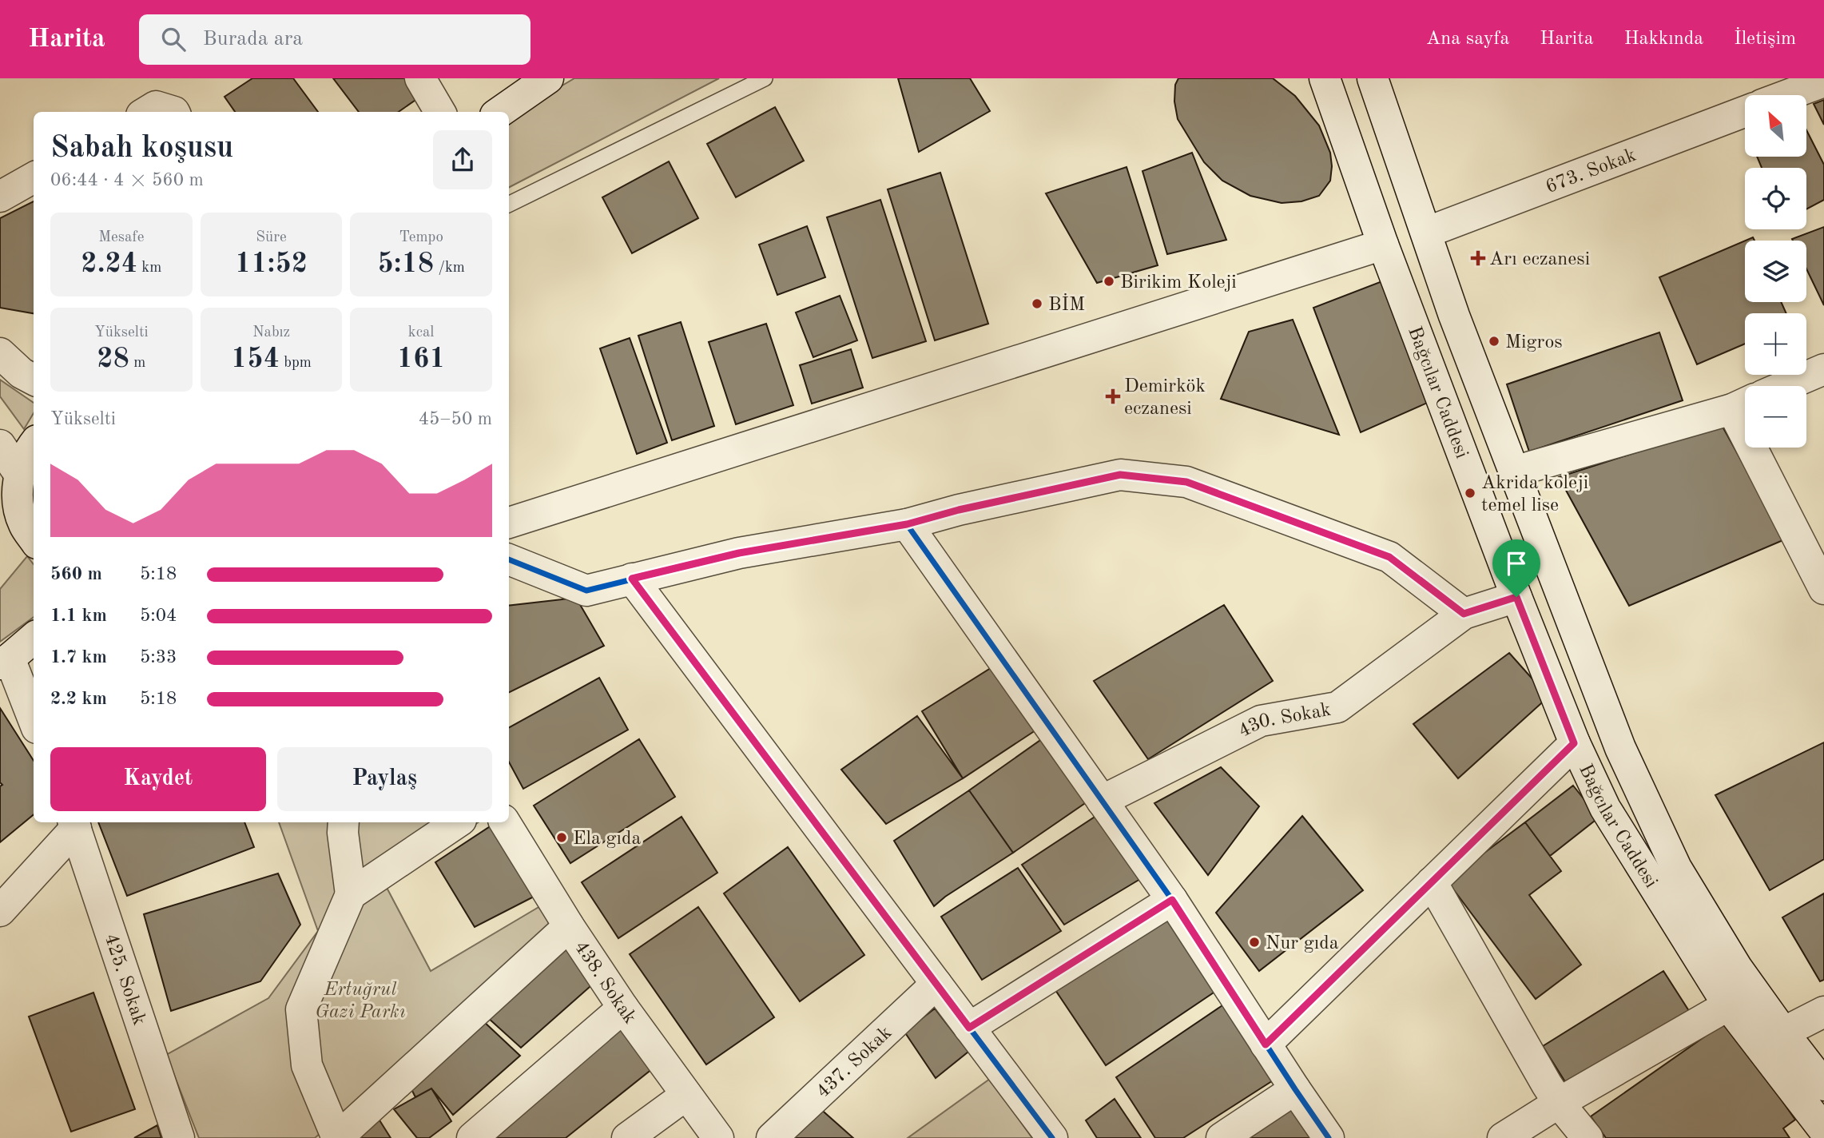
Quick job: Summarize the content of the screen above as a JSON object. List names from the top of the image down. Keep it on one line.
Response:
{"streets":{"street":["673. Sokak","Bağcılar Caddesi","430. Sokak","425. Sokak","438. Sokak","437. Sokak"]},"crossings":[["673. Sokak","Bağcılar Caddesi"],["Bağcılar Caddesi","430. Sokak"]],"parks":["Ertuğrul Gazi Parkı"],"places":{"health":["Arı eczanesi","Demirkök eczanesi"],"other":["Birikim Koleji","BİM","Migros","Akrida koleji temel lise","Ela gıda","Nur gıda"]},"north":"top left","page":{"header":"Harita","search":"Burada ara","nav":["Ana sayfa","Harita","Hakkında","İletişim"],"map_buttons":["+","−"],"heading":["Sabah koşusu","06:44 · 4 × 560 m"],"stats":[["Mesafe","2.24 km"],["Süre","11:52"],["Tempo","5:18 /km"],["Yükselti","28 m"],["Nabız","154 bpm"],["kcal","161"]],"chart":["Yükselti","45–50 m"],"list":[{"name":"560 m","note":"5:18"},{"name":"1.1 km","note":"5:04"},{"name":"1.7 km","note":"5:33"},{"name":"2.2 km","note":"5:18"}],"buttons":["Kaydet","Paylaş"]}}
